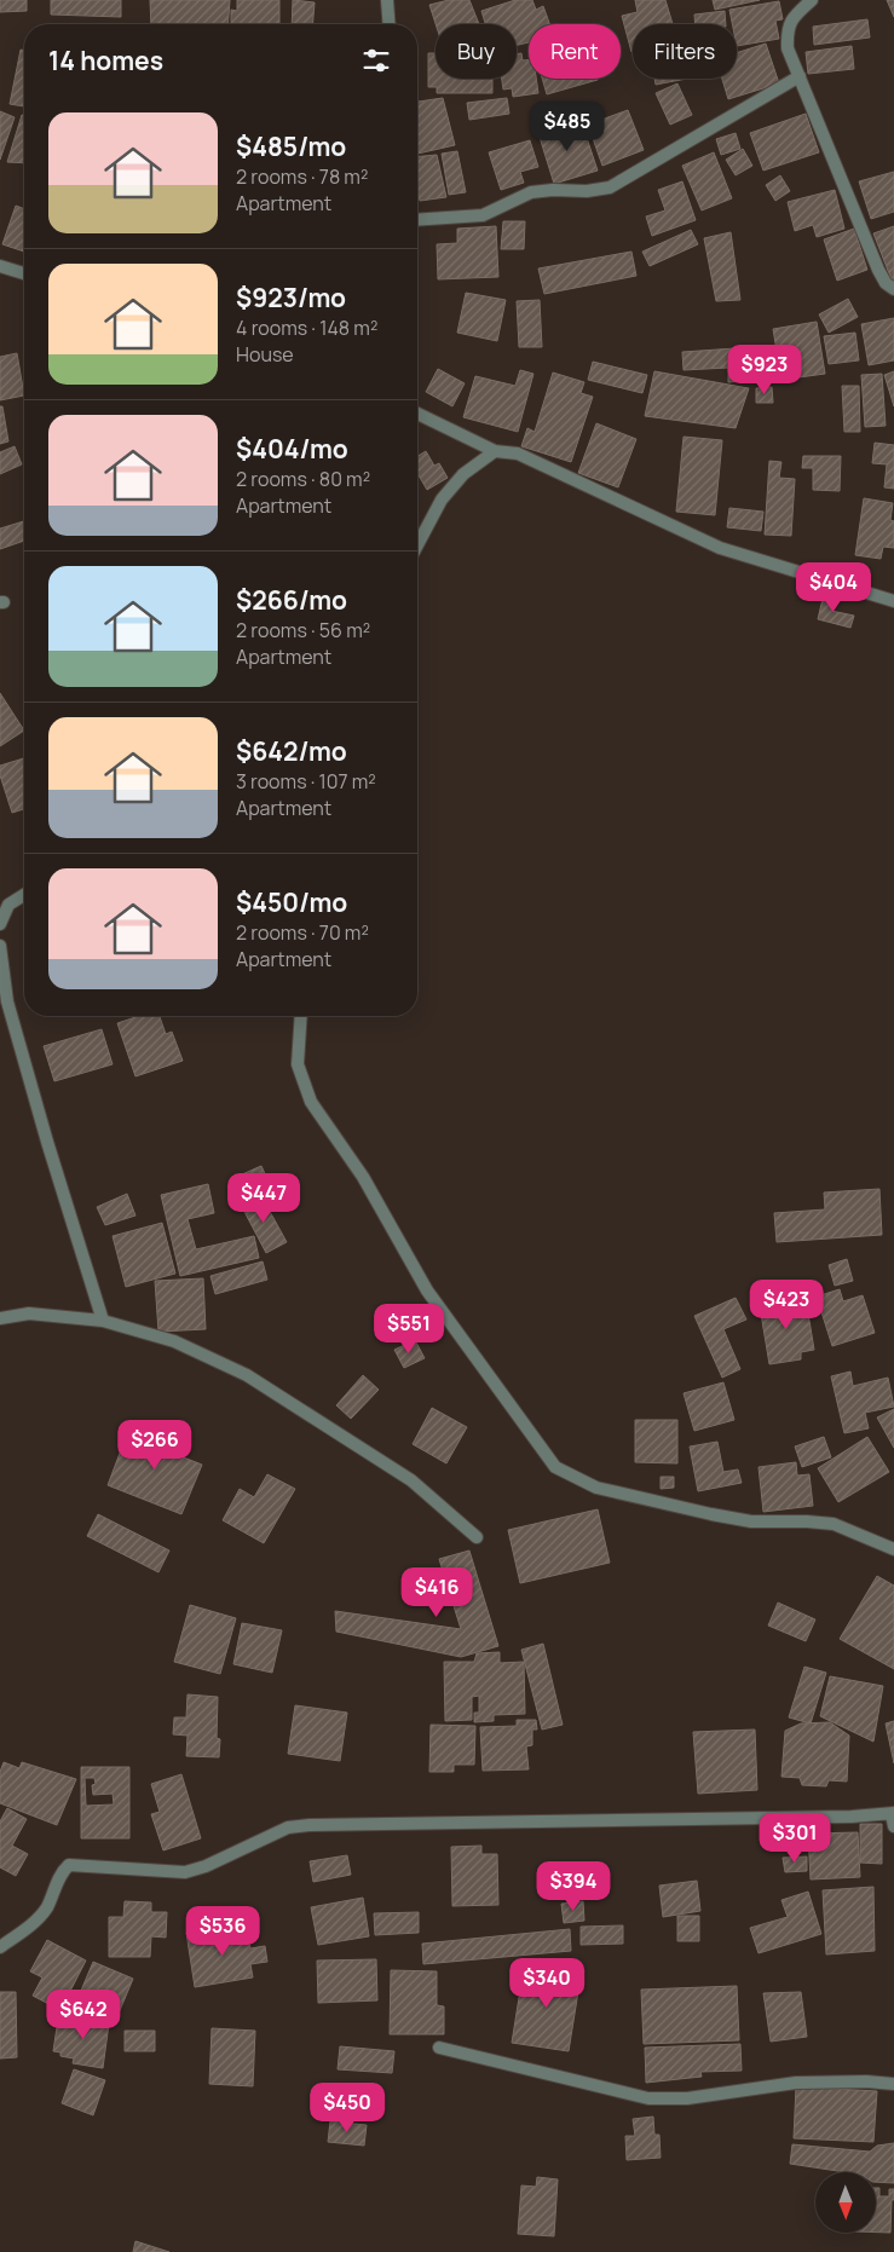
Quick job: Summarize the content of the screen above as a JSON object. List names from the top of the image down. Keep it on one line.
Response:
{"north":"bottom","page":{"chip":["Buy","Rent","Filters"],"heading":"14 homes","list":[{"name":"$485/mo","note":"2 rooms · 78 m² · Apartment"},{"name":"$923/mo","note":"4 rooms · 148 m² · House"},{"name":"$404/mo","note":"2 rooms · 80 m² · Apartment"},{"name":"$266/mo","note":"2 rooms · 56 m² · Apartment"},{"name":"$642/mo","note":"3 rooms · 107 m² · Apartment"},{"name":"$450/mo","note":"2 rooms · 70 m² · Apartment"}],"price":["$485","$923","$404","$447","$423","$551","$266","$416","$301","$394","$536","$340","$642","$450"]}}
